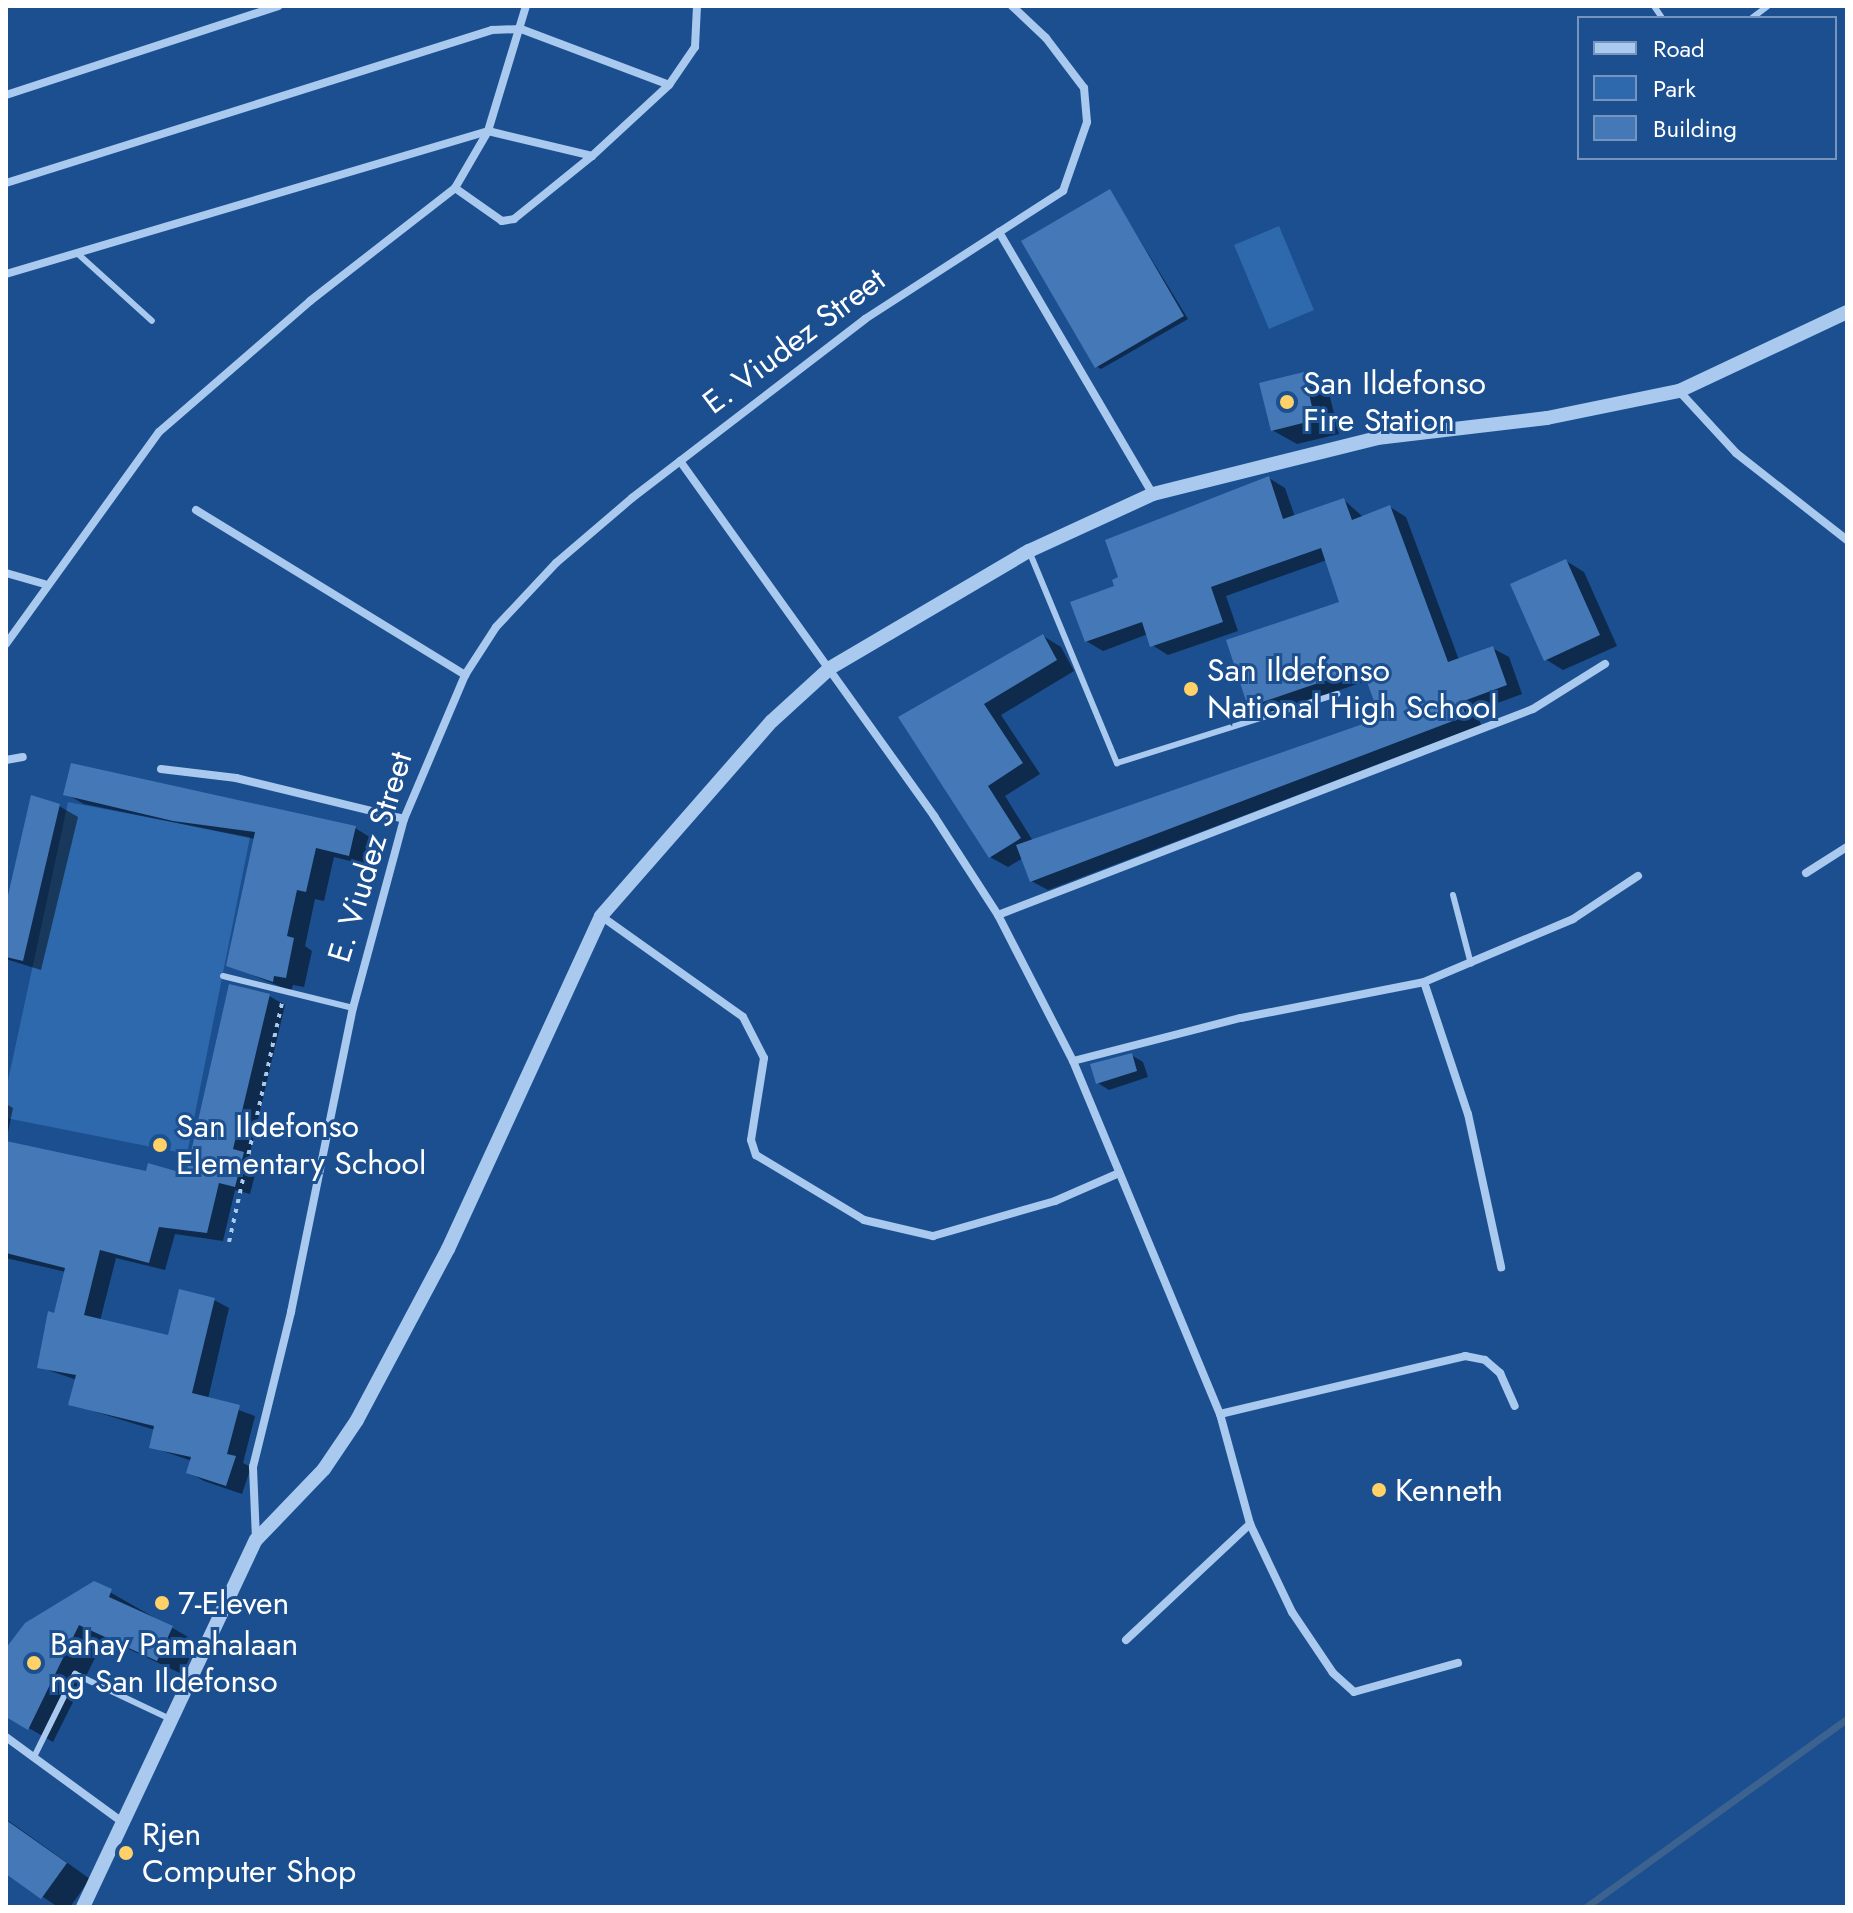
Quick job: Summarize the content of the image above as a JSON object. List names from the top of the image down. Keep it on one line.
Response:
{"streets":{"street":["E. Viudez Street"]},"places":["San Ildefonso Fire Station","San Ildefonso National High School","San Ildefonso Elementary School","Kenneth","7-Eleven","Bahay Pamahalaan ng San Ildefonso","Rjen Computer Shop"],"legend":["Road","Park","Building"]}
